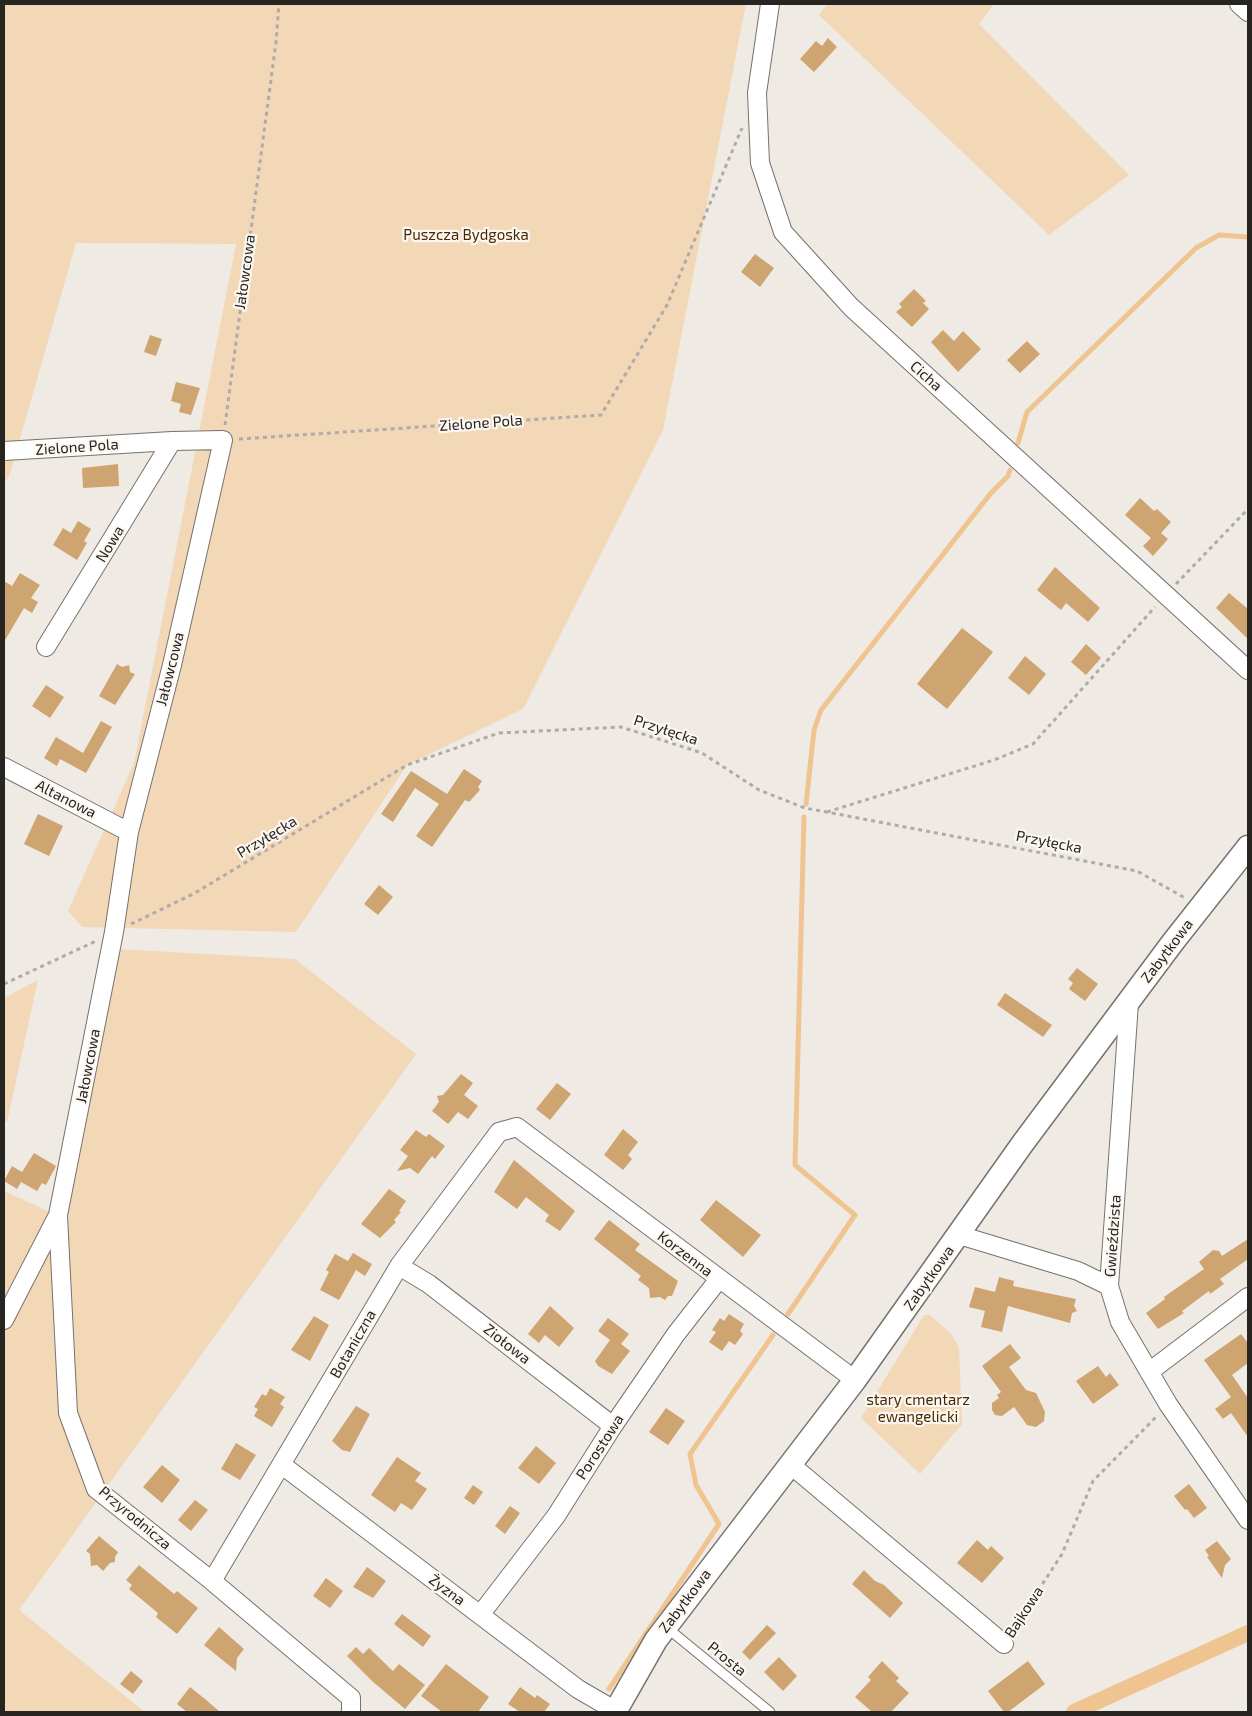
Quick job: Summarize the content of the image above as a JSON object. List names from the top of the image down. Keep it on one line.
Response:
{"streets":{"street":["Jałowcowa","Cicha","Zielone Pola","Nowa","Altanowa","Zabytkowa","Gwieździsta","Korzenna","Botaniczna","Ziołowa","Porostowa","Przyrodnicza","Żyzna","Bajkowa"],"lane":["Prosta"],"path":["Przyłęcka"]},"crossings":[["Jałowcowa","Zielone Pola"],["Jałowcowa","Przyłęcka"],["Jałowcowa","Altanowa"],["Jałowcowa","Przyrodnicza"],["Zielone Pola","Nowa"],["Przyłęcka","Zabytkowa"],["Zabytkowa","Gwieździsta"],["Zabytkowa","Korzenna"],["Zabytkowa","Żyzna"],["Zabytkowa","Bajkowa"],["Zabytkowa","Prosta"],["Gwieździsta","Bajkowa"],["Korzenna","Botaniczna"],["Korzenna","Porostowa"],["Botaniczna","Ziołowa"],["Botaniczna","Przyrodnicza"],["Botaniczna","Żyzna"],["Ziołowa","Porostowa"],["Porostowa","Żyzna"]],"parks":["Puszcza Bydgoska","stary cmentarz ewangelicki"]}
